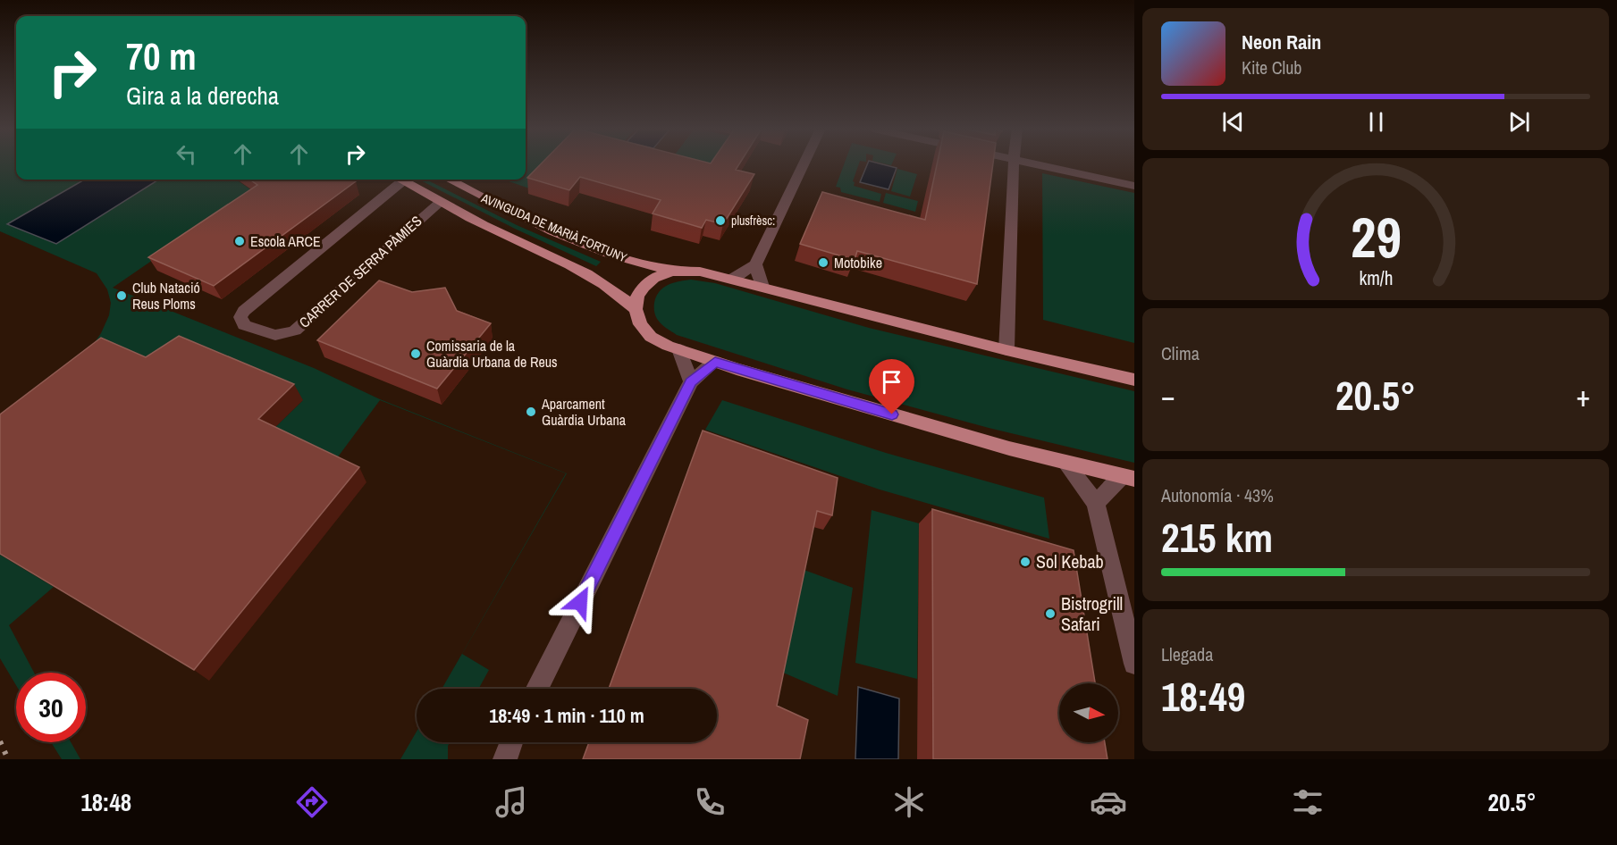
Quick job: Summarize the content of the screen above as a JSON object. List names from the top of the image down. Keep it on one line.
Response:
{"streets":{"main road":["AVINGUDA DE MARIÀ FORTUNY"],"street":["CARRER DE SERRA PÀMIES"]},"places":["plusfrèsc:","Escola ARCE","Motobike","Club Natació Reus Ploms","Comissaria de la Guàrdia Urbana de Reus","Aparcament Guàrdia Urbana","Sol Kebab","Bistrogrill Safari"],"north":"right","page":{"turn":["70 m","Gira a la derecha"],"song":["Neon Rain","Kite Club"],"tile":["Clima",["Autonomía · 43%","215 km"],["Llegada","18:49"]],"heat":["−","20.5°","+"],"limit":"30","trip":"18:49 · 1 min · 110 m","tabs":["18:48","20.5°"],"gauge":["29","km/h"]}}
